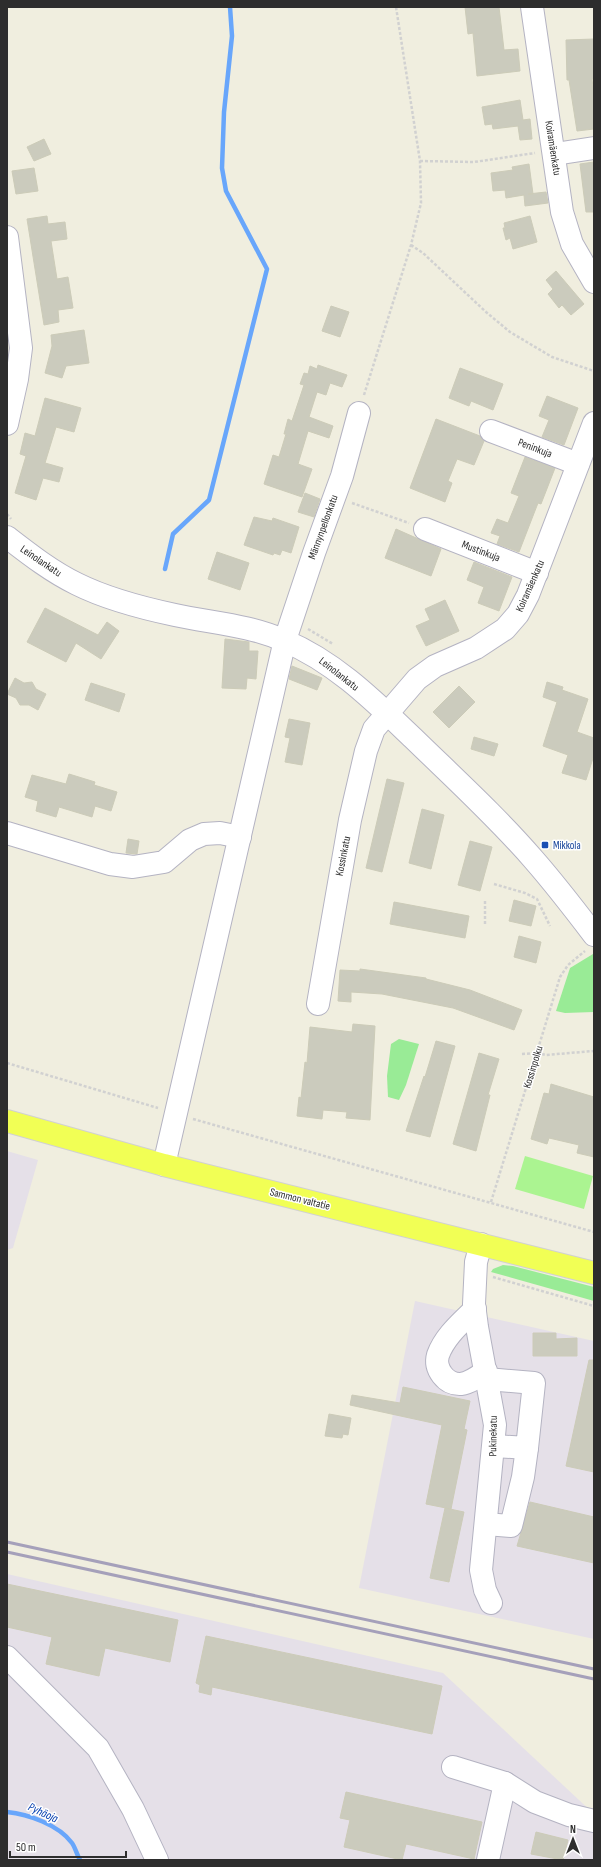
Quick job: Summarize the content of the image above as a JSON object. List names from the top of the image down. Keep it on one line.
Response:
{"streets":{"main road":["Sammon valtatie"],"street":["Koiramäenkatu","Peninkuja","Männynpellonkatu","Mustinkuja","Leinolankatu","Kossinkatu","Pukinekatu"],"path":["Kossinpolku"]},"crossings":[["Koiramäenkatu","Peninkuja"],["Koiramäenkatu","Mustinkuja"],["Koiramäenkatu","Leinolankatu"],["Koiramäenkatu","Kossinkatu"],["Männynpellonkatu","Leinolankatu"],["Männynpellonkatu","Sammon valtatie"],["Leinolankatu","Kossinkatu"],["Leinolankatu","Kossinpolku"],["Sammon valtatie","Pukinekatu"]],"water":["Pyhäoja"],"places":{"transit":["Mikkola"]},"scale_bar":"50 m","north":"top"}
